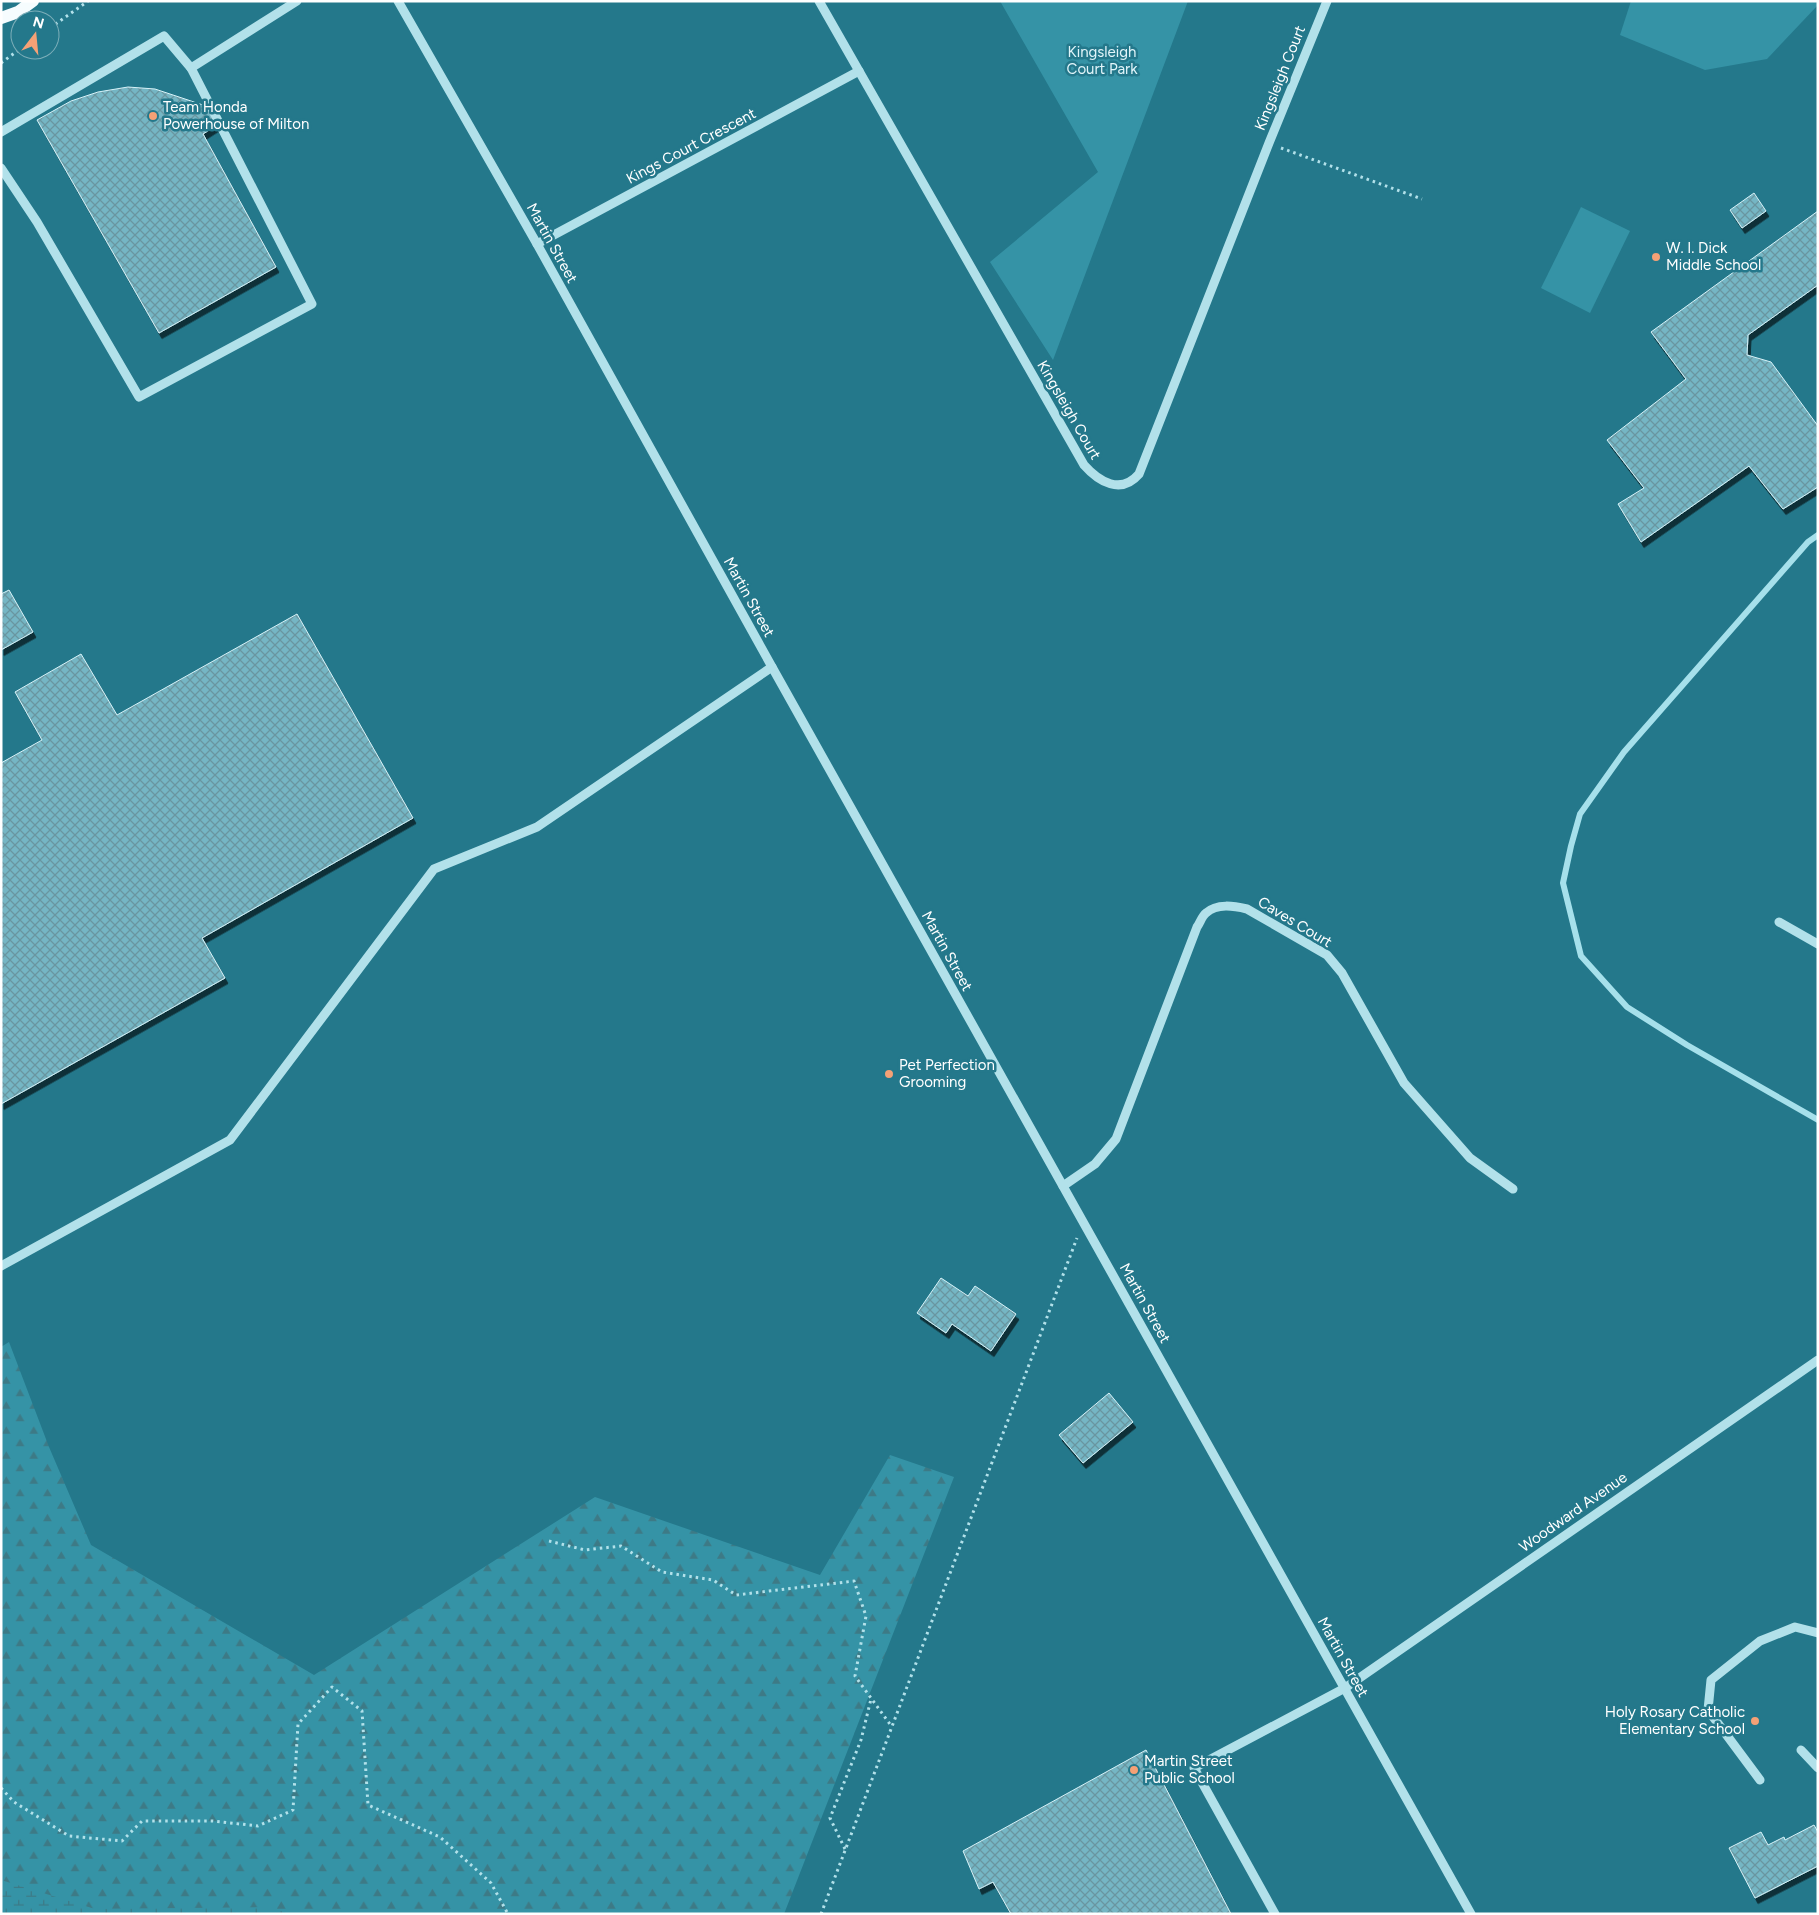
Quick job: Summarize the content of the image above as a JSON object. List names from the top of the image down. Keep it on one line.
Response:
{"streets":{"street":["Kingsleigh Court","Kings Court Crescent","Martin Street","Caves Court","Woodward Avenue"]},"crossings":[["Kingsleigh Court","Kings Court Crescent"],["Kings Court Crescent","Martin Street"],["Martin Street","Caves Court"],["Martin Street","Woodward Avenue"]],"parks":["Kingsleigh Court Park"],"places":["Team Honda Powerhouse of Milton","W. I. Dick Middle School","Pet Perfection Grooming","Holy Rosary Catholic Elementary School","Martin Street Public School"],"north":"top"}
